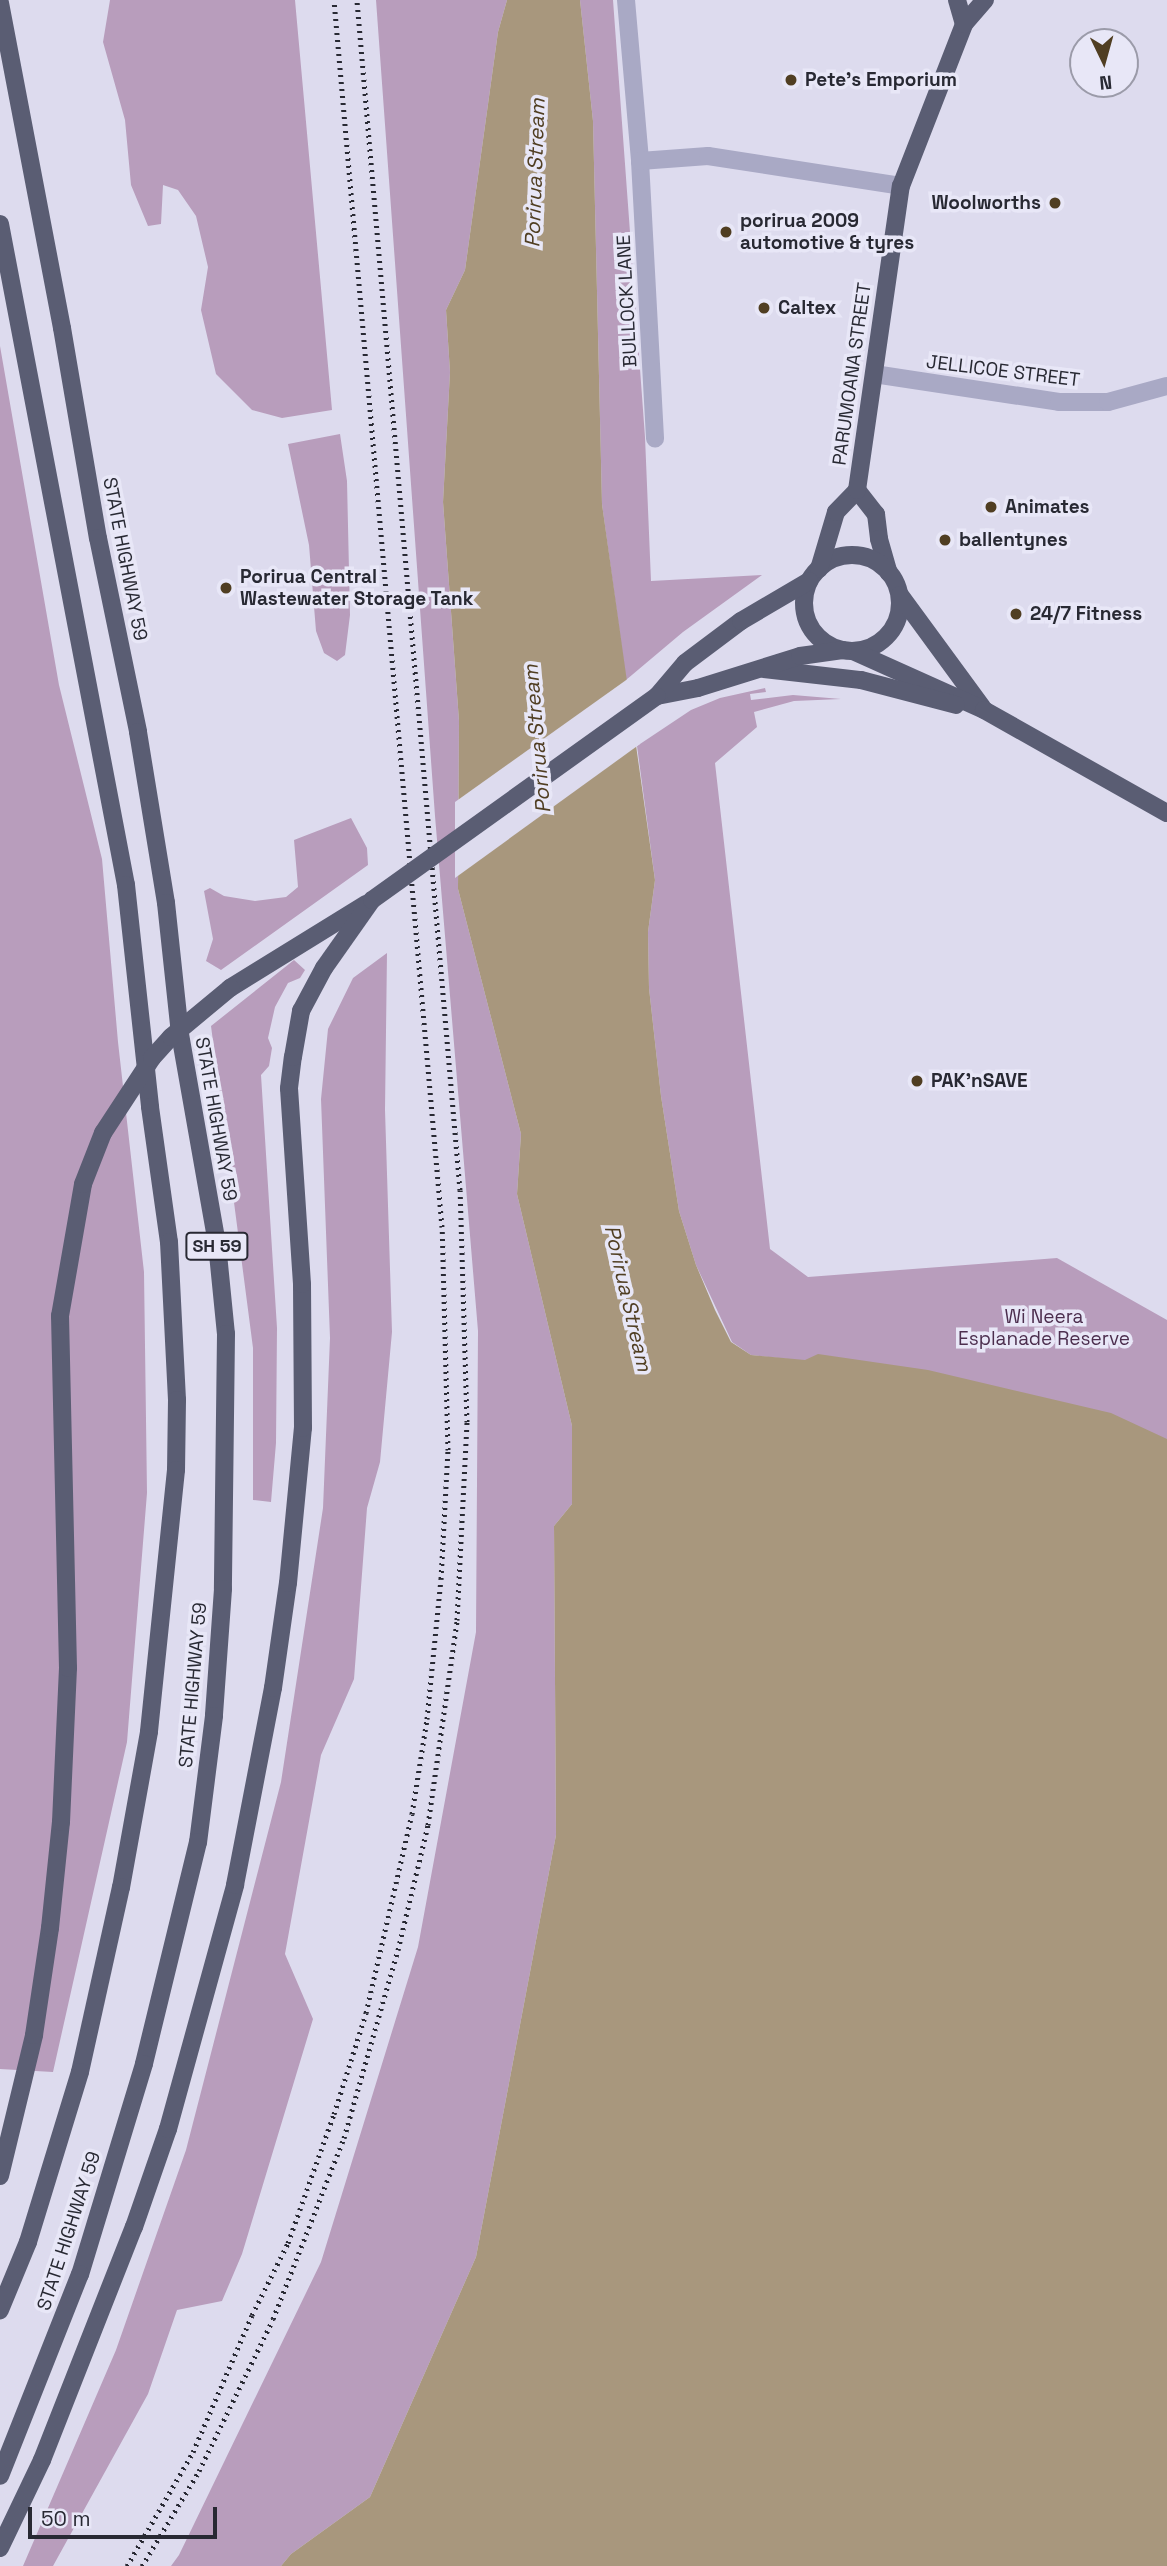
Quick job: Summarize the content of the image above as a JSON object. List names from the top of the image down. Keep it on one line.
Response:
{"streets":{"main road":["PARUMOANA STREET","STATE HIGHWAY 59","SH 59"],"street":["BULLOCK LANE","JELLICOE STREET"]},"crossings":[["JELLICOE STREET","PARUMOANA STREET"]],"water":["Porirua Stream"],"parks":["Wi Neera Esplanade Reserve"],"places":["Pete's Emporium","Woolworths","porirua 2009 automotive & tyres","Caltex","Animates","ballentynes","Porirua Central Wastewater Storage Tank","24/7 Fitness","PAK'nSAVE"],"scale_bar":"50 m","north":"bottom"}
